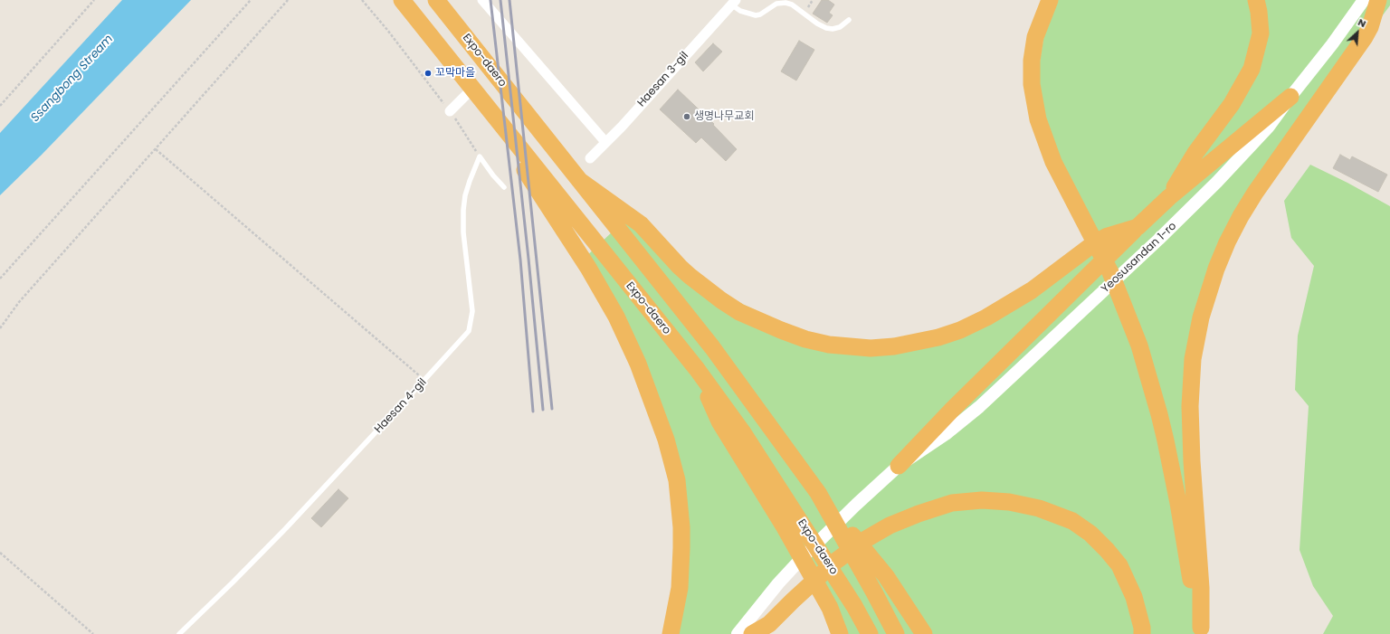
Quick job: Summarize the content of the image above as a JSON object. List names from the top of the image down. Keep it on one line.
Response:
{"streets":{"highway":["Expo-daero"],"street":["Haesan 3-gil","Yeosusandan 1-ro"],"lane":["Haesan 4-gil"]},"water":["Ssangbong Stream"],"places":["꼬막마을","생명나무교회"],"north":"top right"}
